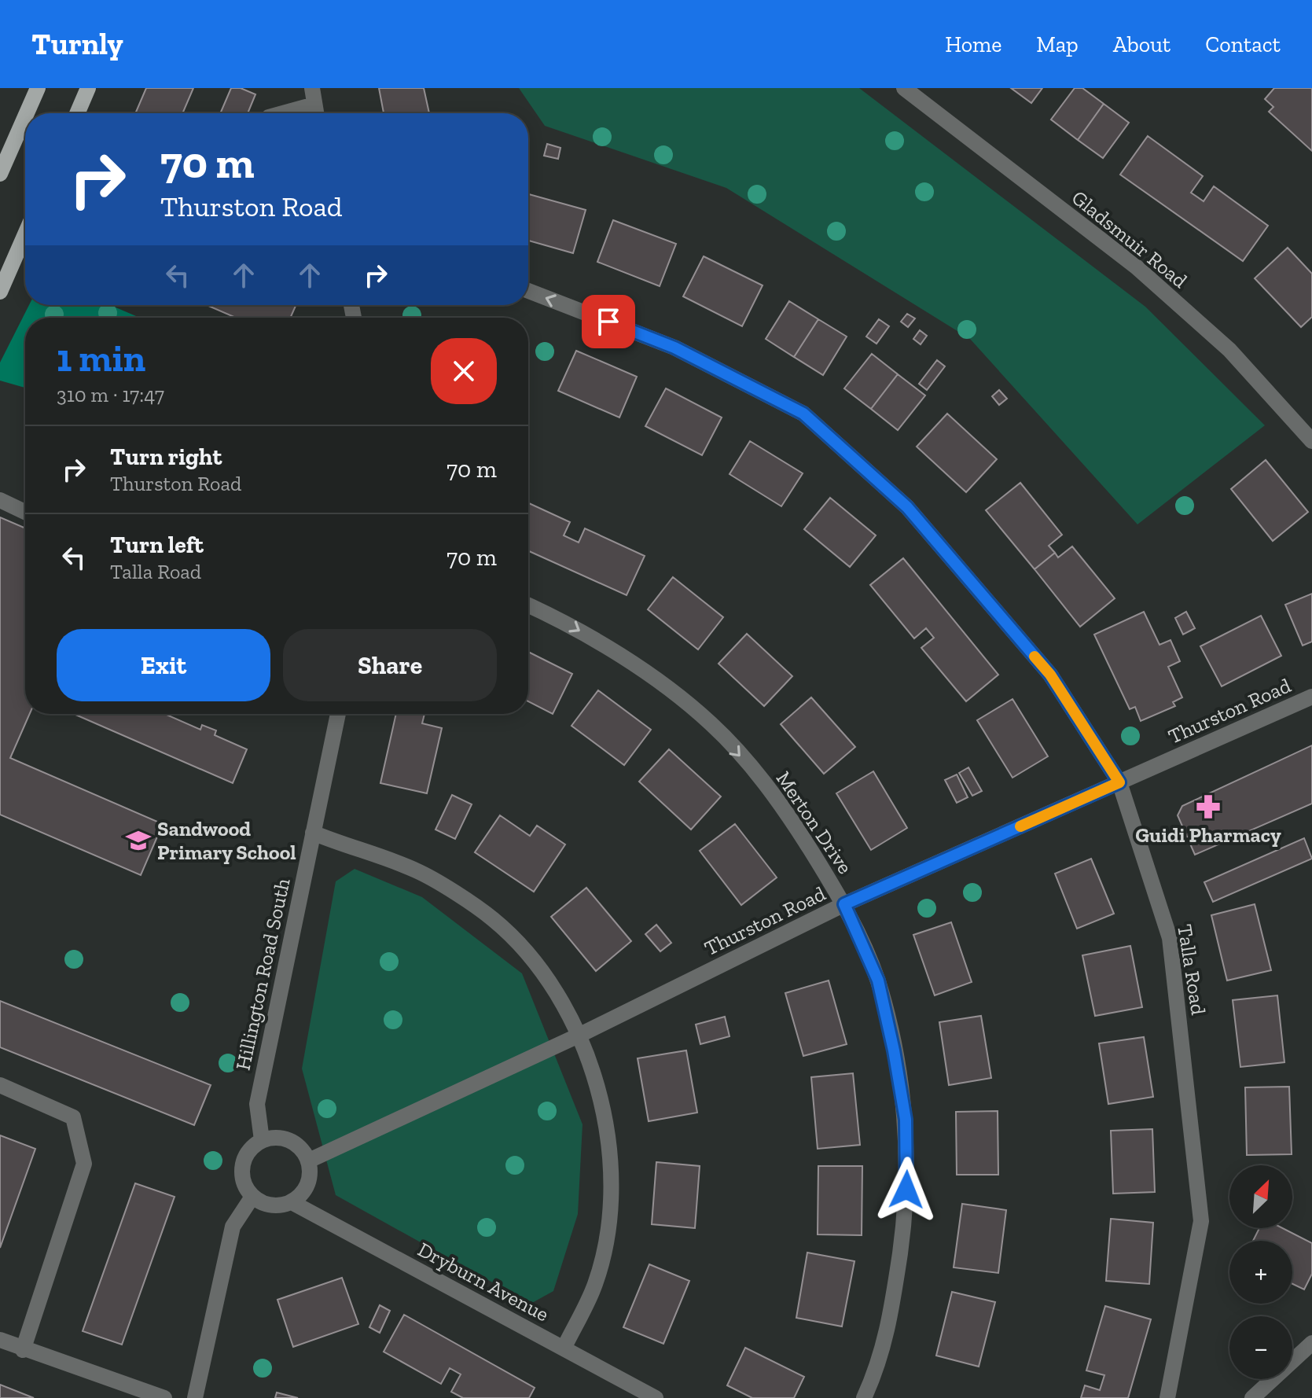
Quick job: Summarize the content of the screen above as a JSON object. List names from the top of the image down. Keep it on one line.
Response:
{"streets":{"street":["Gladsmuir Road","Thurston Road","Merton Drive","Talla Road","Hillington Road South","Dryburn Avenue"]},"crossings":[["Thurston Road","Merton Drive"],["Thurston Road","Talla Road"],["Thurston Road","Hillington Road South"],["Thurston Road","Dryburn Avenue"],["Hillington Road South","Dryburn Avenue"]],"one_way":["Merton Drive","Talla Road"],"places":{"pharmacy":["Guidi Pharmacy"],"school or university":["Sandwood Primary School"]},"north":"top right","page":{"header":"Turnly","nav":["Home","Map","About","Contact"],"turn":["70 m","Thurston Road"],"heading":["1 min","310 m · 17:47"],"list":[{"name":"Turn right","note":"Thurston Road","value":"70 m"},{"name":"Turn left","note":"Talla Road","value":"70 m"}],"buttons":["Exit","Share"],"map_buttons":["+","−"]}}
